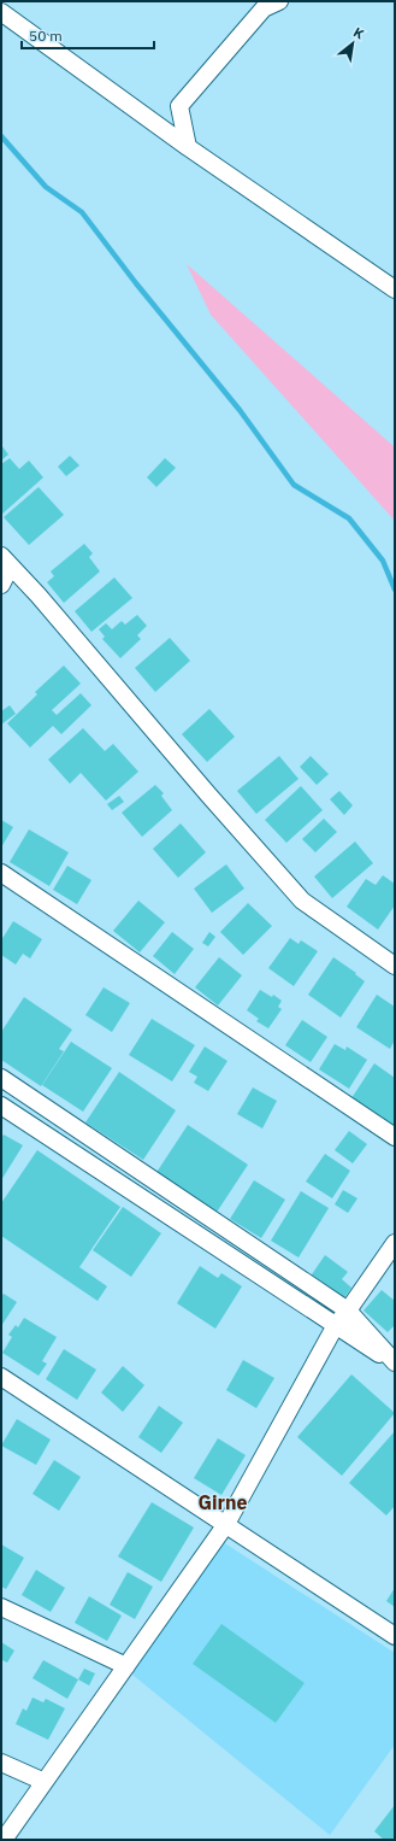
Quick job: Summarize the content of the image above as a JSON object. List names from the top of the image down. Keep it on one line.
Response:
{"districts":["Girne"],"scale_bar":"50 m","north":"top right"}
